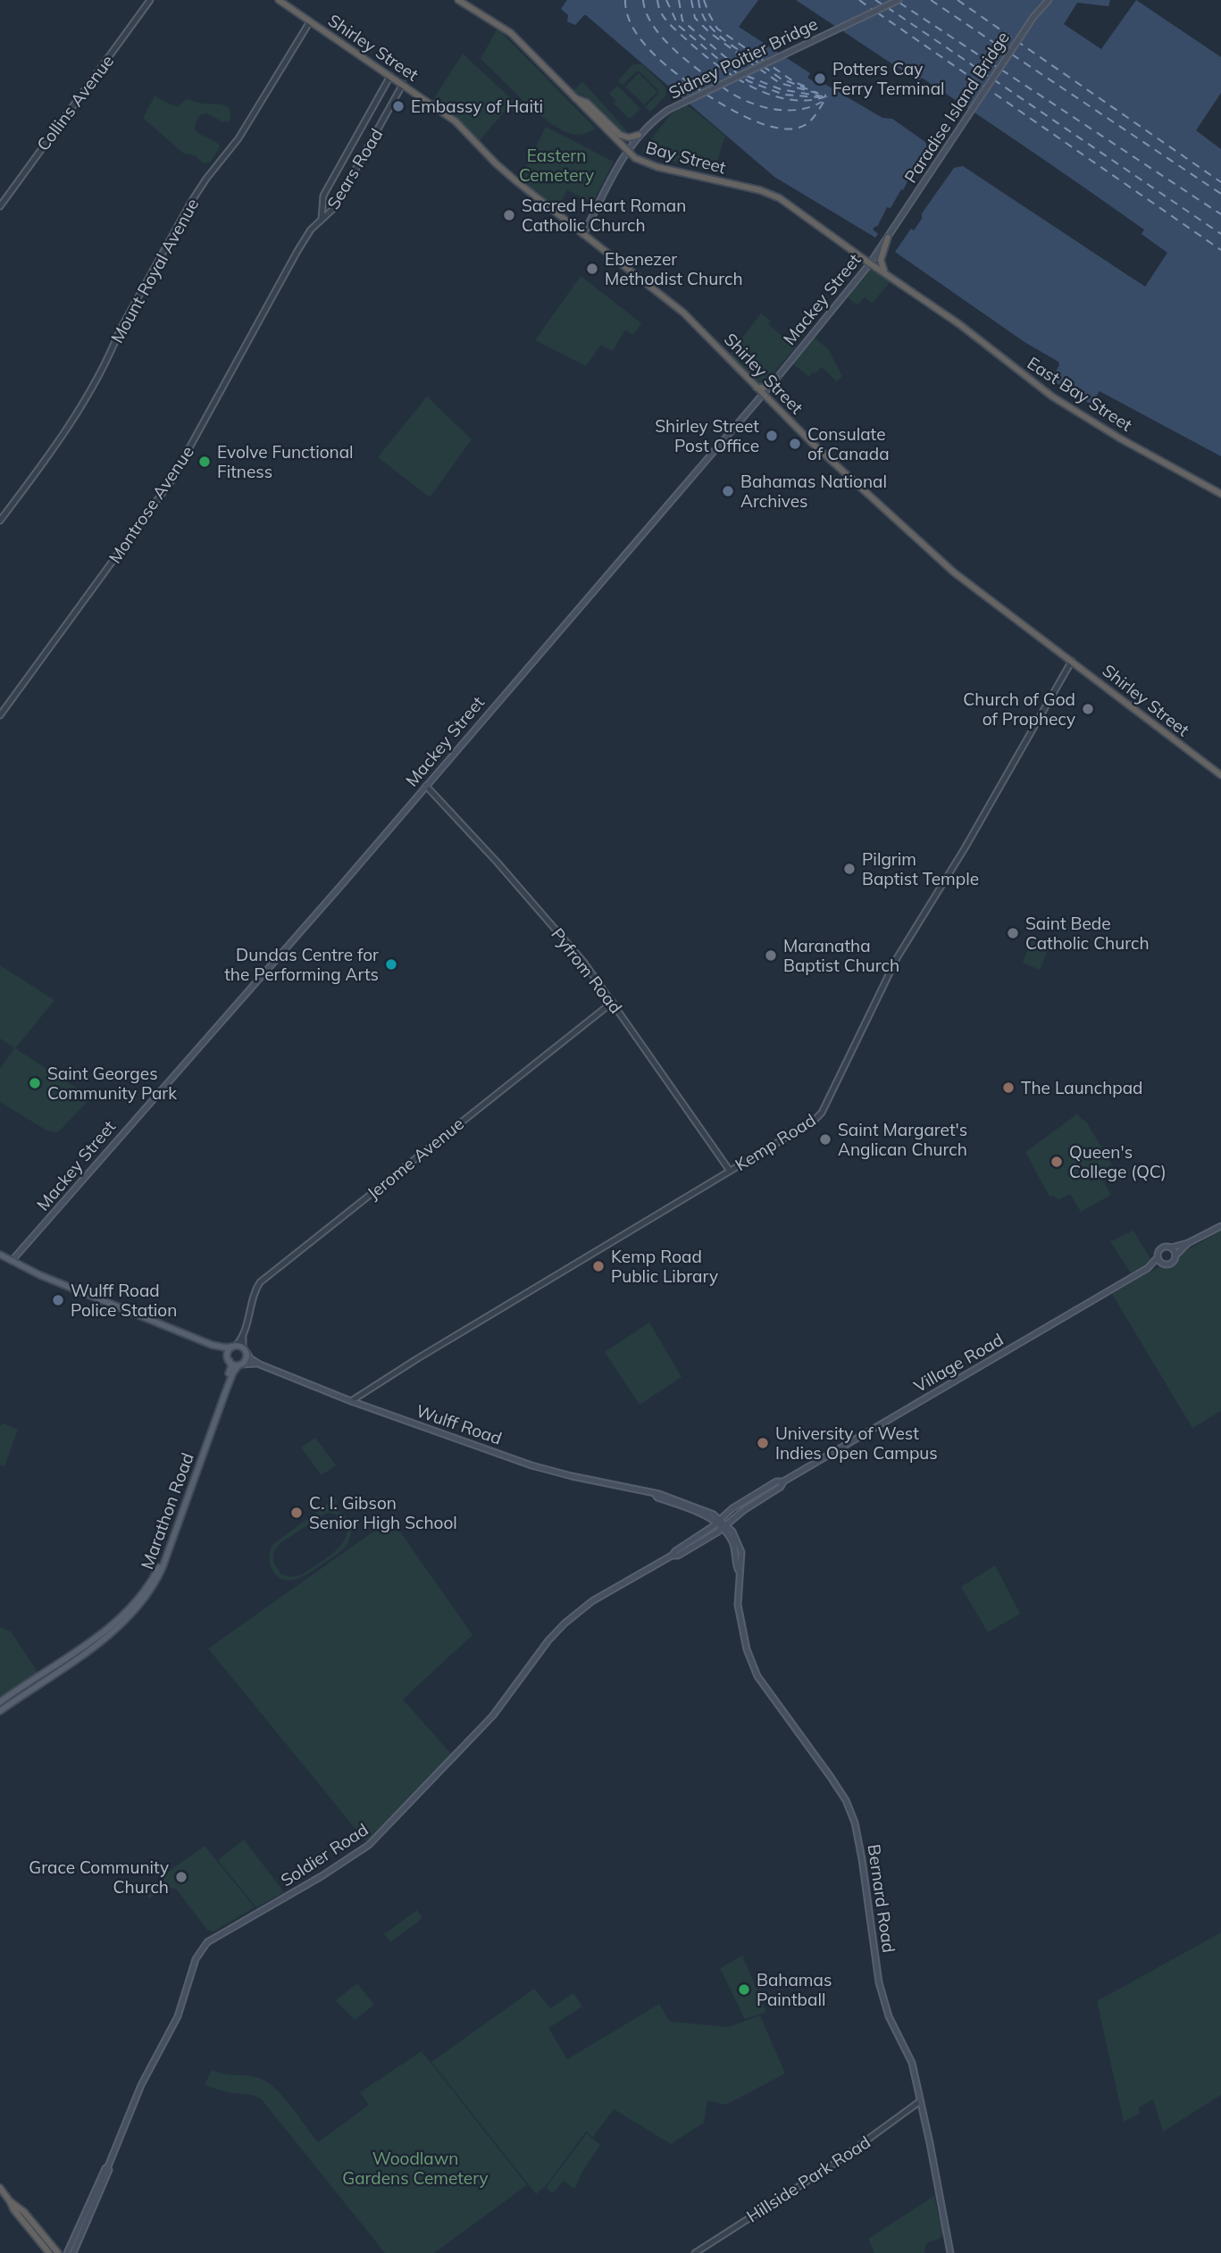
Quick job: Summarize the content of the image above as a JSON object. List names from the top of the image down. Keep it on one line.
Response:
{"streets":{"highway":["Shirley Street","Bay Street","East Bay Street"],"main road":["Sidney Poitier Bridge","Paradise Island Bridge","Mackey Street","Village Road","Wulff Road","Marathon Road","Soldier Road","Bernard Road"],"street":["Collins Avenue","Sears Road","Mount Royal Avenue","Montrose Avenue","Pyfrom Road","Kemp Road","Jerome Avenue","Hillside Park Road"]},"crossings":[["Shirley Street","Sears Road"],["Shirley Street","Mount Royal Avenue"],["Shirley Street","Mackey Street"],["Shirley Street","Kemp Road"],["Paradise Island Bridge","Mackey Street"],["Bay Street","Mackey Street"],["Bay Street","East Bay Street"],["Sears Road","Montrose Avenue"],["Mackey Street","East Bay Street"],["Mackey Street","Pyfrom Road"],["Pyfrom Road","Kemp Road"],["Pyfrom Road","Jerome Avenue"],["Kemp Road","Wulff Road"],["Jerome Avenue","Wulff Road"],["Jerome Avenue","Marathon Road"],["Village Road","Wulff Road"],["Village Road","Soldier Road"],["Village Road","Bernard Road"],["Wulff Road","Marathon Road"],["Wulff Road","Soldier Road"],["Wulff Road","Bernard Road"],["Soldier Road","Bernard Road"],["Bernard Road","Hillside Park Road"]],"parks":["Eastern Cemetery","Woodlawn Gardens Cemetery"],"places":["Potters Cay Ferry Terminal","Embassy of Haiti","Sacred Heart Roman Catholic Church","Ebenezer Methodist Church","Shirley Street Post Office","Consulate of Canada","Evolve Functional Fitness","Bahamas National Archives","Church of God of Prophecy","Pilgrim Baptist Temple","Saint Bede Catholic Church","Maranatha Baptist Church","Dundas Centre for the Performing Arts","Saint Georges Community Park","The Launchpad","Saint Margaret's Anglican Church","Queen's College (QC)","Kemp Road Public Library","Wulff Road Police Station","University of West Indies Open Campus","C. I. Gibson Senior High School","Grace Community Church","Bahamas Paintball"]}
